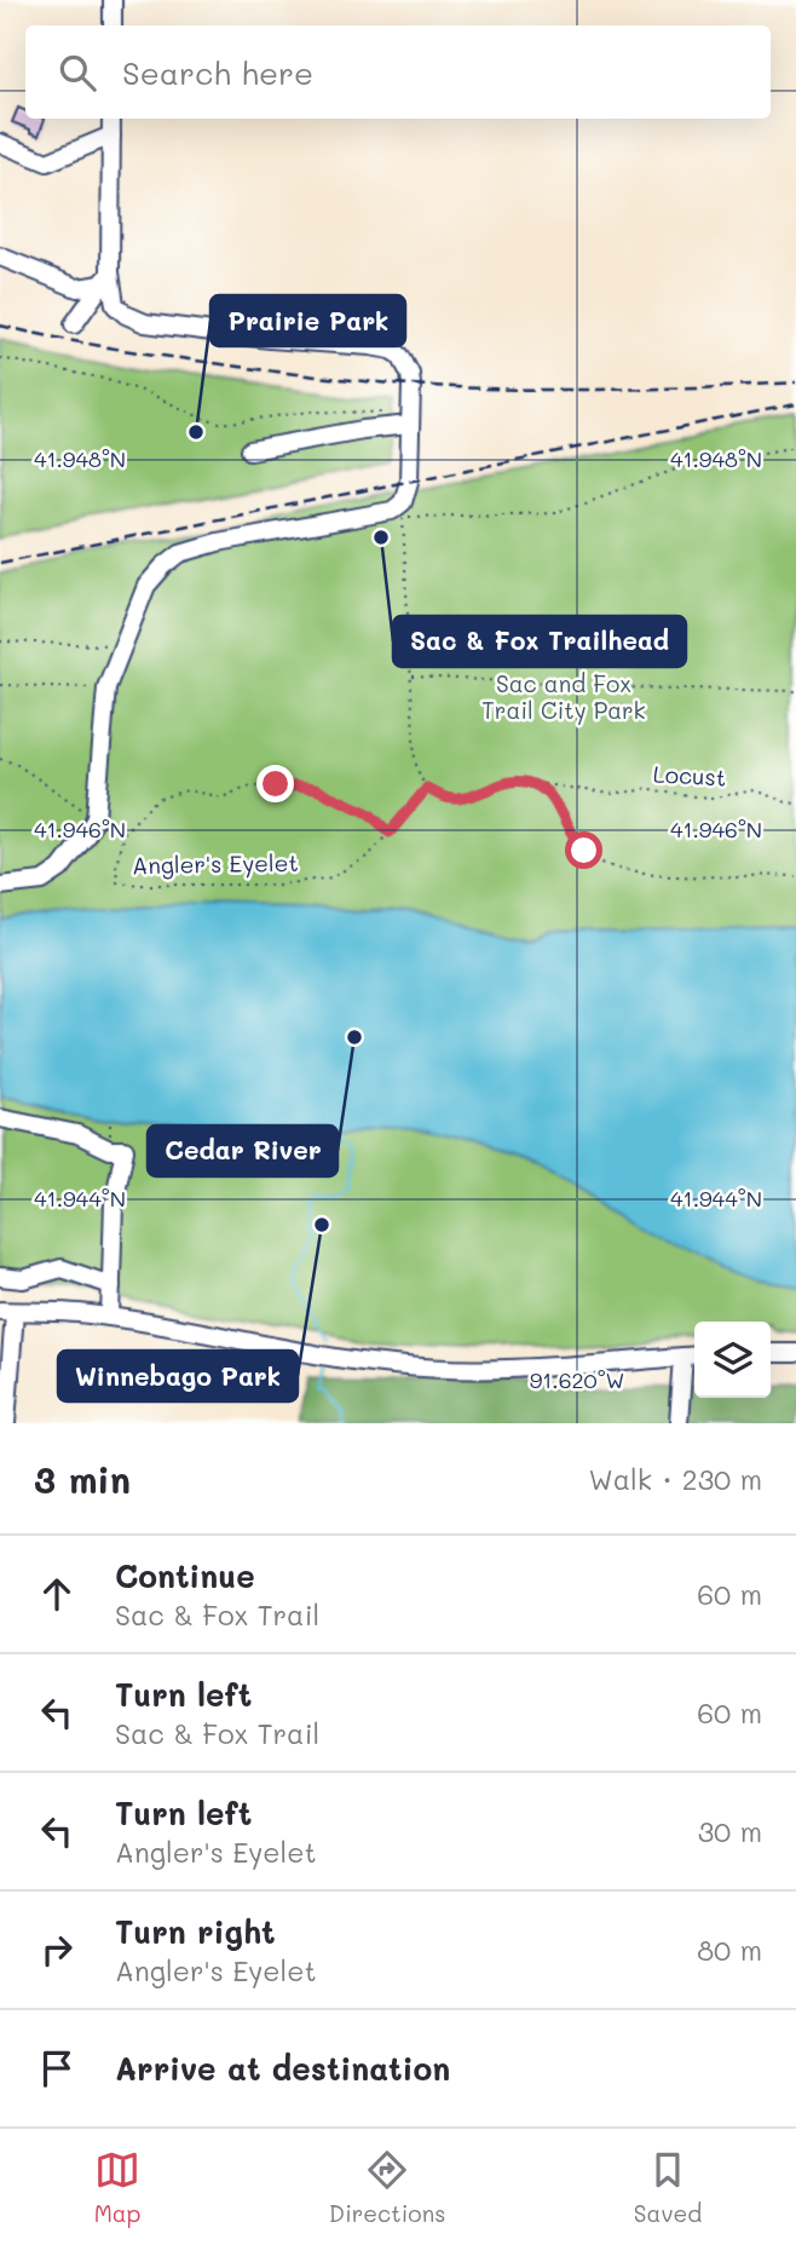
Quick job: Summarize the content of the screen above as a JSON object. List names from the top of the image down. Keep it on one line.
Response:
{"streets":{"path":["Locust","Angler's Eyelet"]},"crossings":[["Locust","Angler's Eyelet"]],"parks":["Sac and Fox Trail City Park"],"places":["Prairie Park","Sac & Fox Trailhead","Cedar River","Winnebago Park"],"page":{"search":"Search here","heading":["3 min","Walk · 230 m"],"list":[["Continue","Sac & Fox Trail","60 m"],["Turn left","Sac & Fox Trail","60 m"],["Turn left","Angler's Eyelet","30 m"],["Turn right","Angler's Eyelet","80 m"],"Arrive at destination"],"nav":["Map","Directions","Saved"]},"coordinates":["41.948°N","41.946°N","41.944°N","91.620°W"]}
